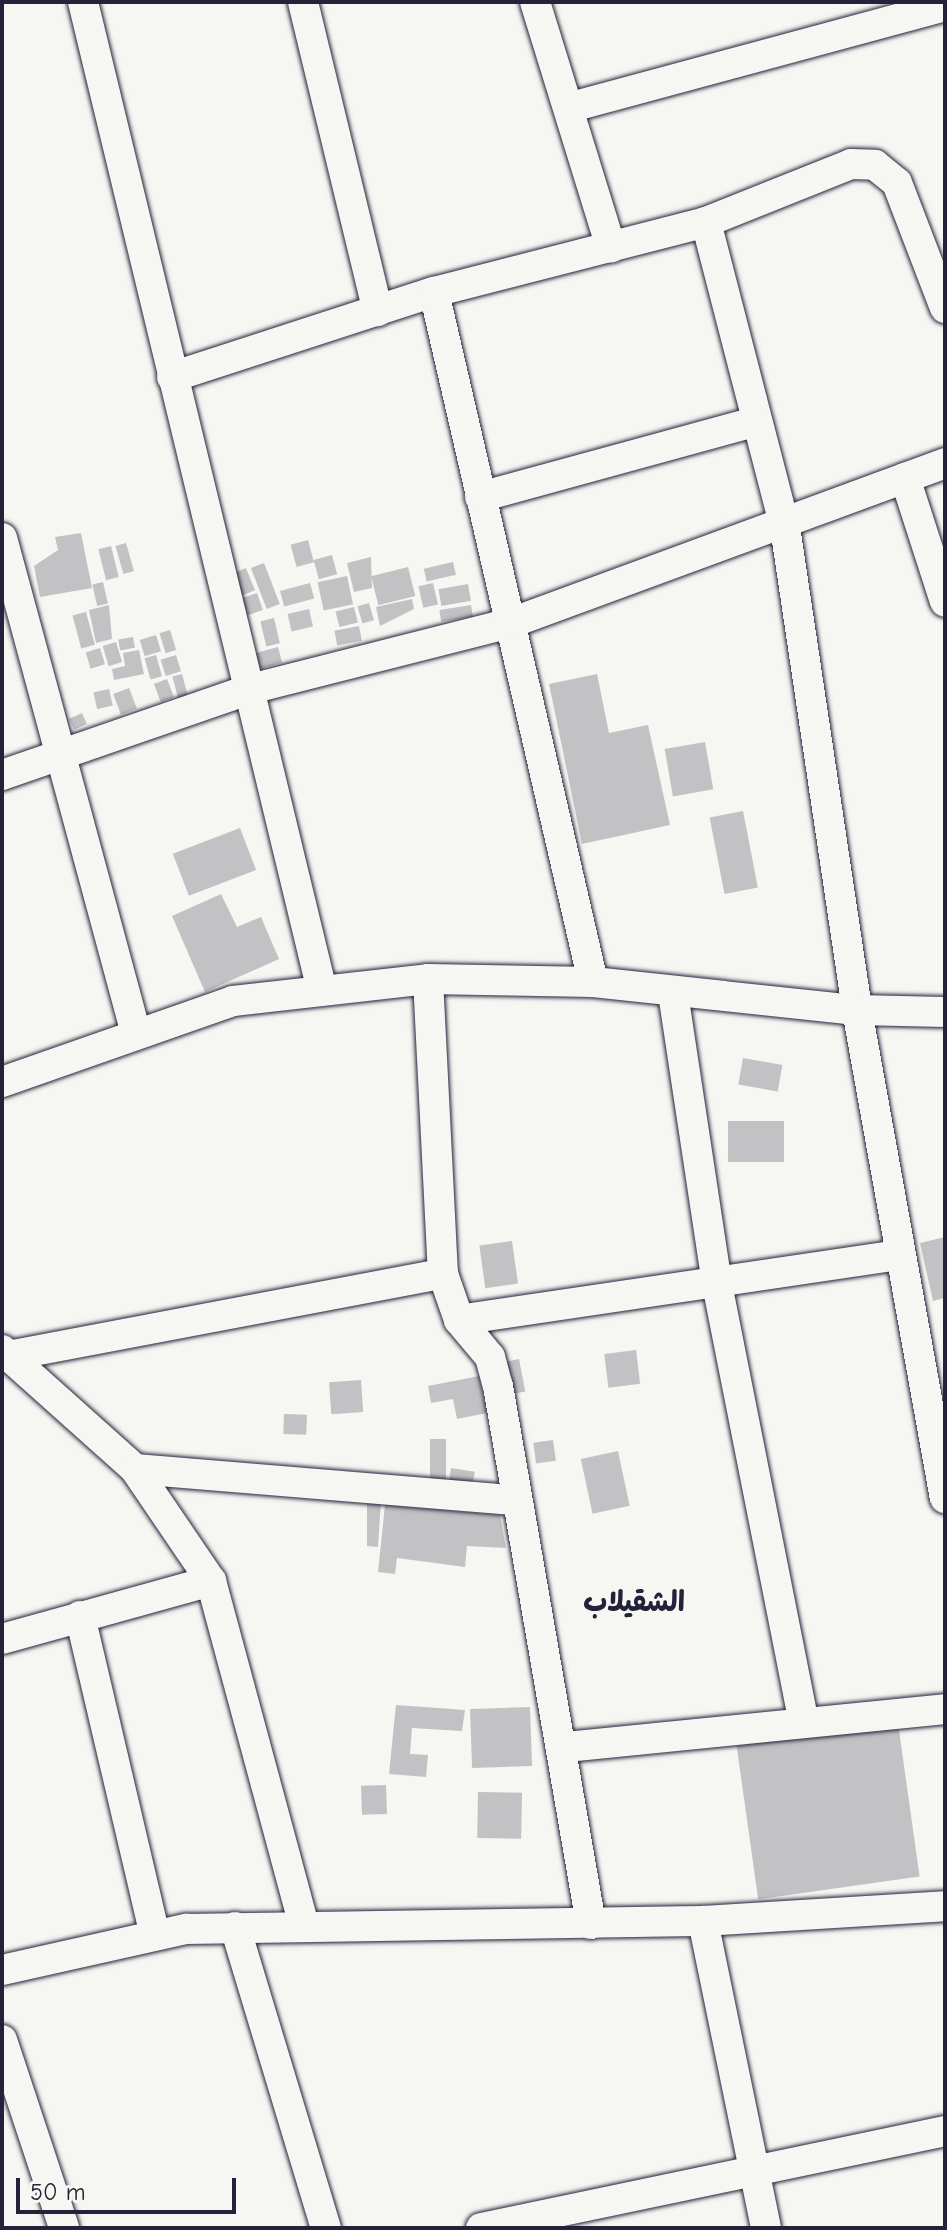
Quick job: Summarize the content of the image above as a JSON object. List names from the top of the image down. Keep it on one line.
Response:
{"districts":["الشقيلاب"],"scale_bar":"50 m"}
